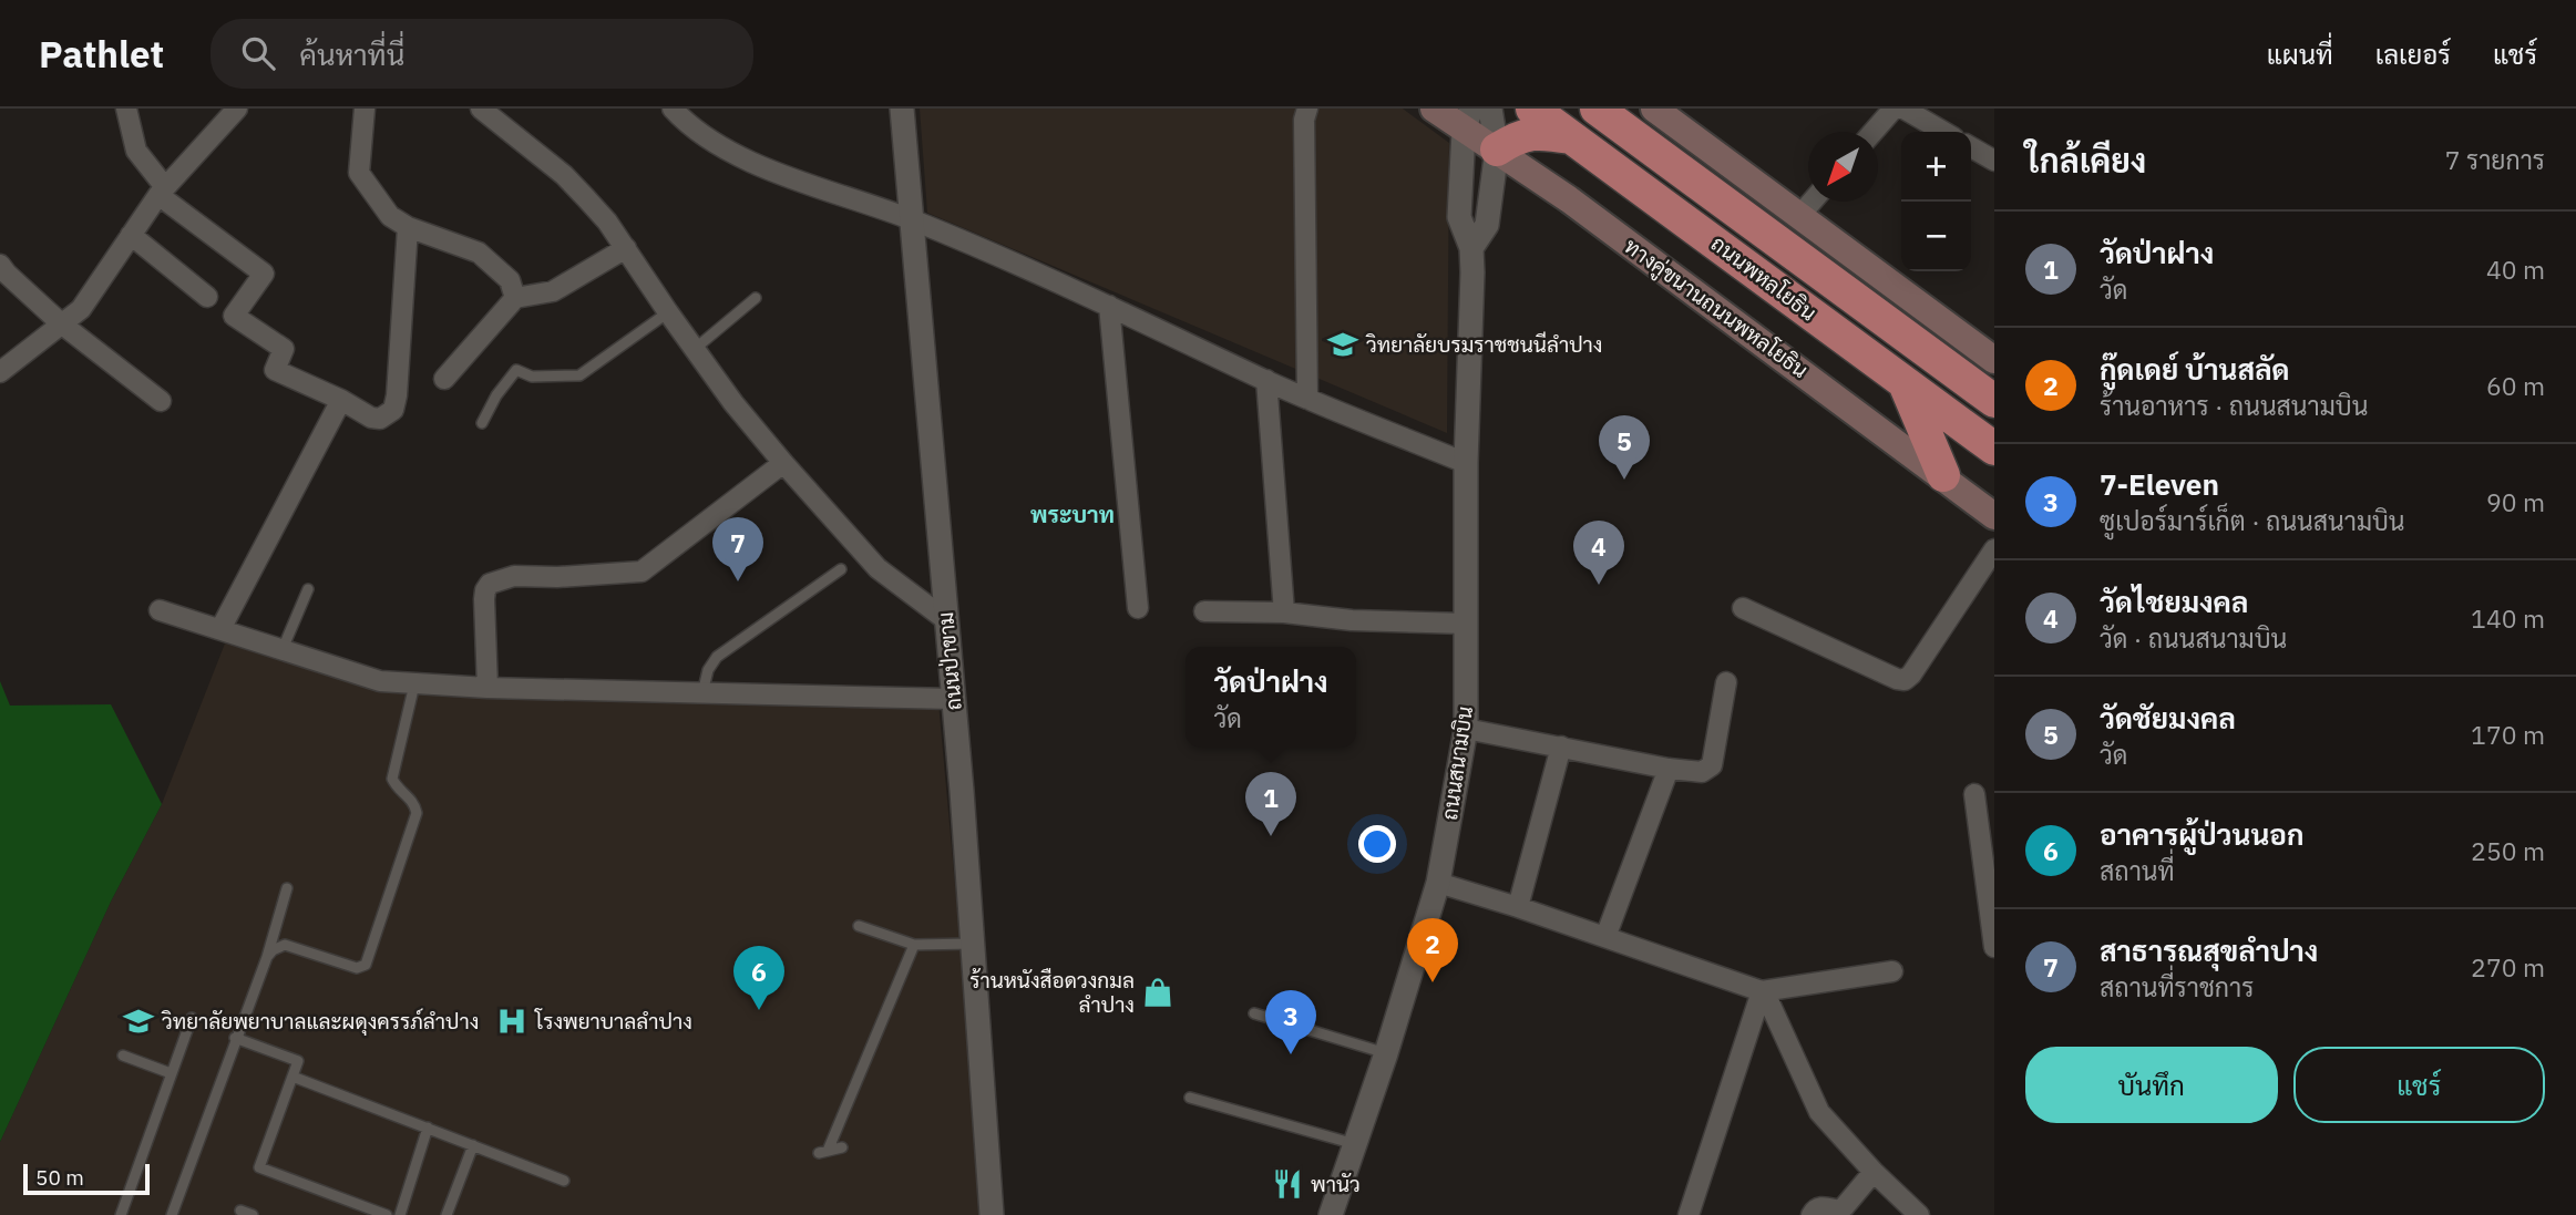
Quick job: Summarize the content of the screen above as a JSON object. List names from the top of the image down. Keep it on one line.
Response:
{"streets":{"highway":["ถนนพหลโยธิน"],"main road":["ทางคู่ขนานถนนพหลโยธิน"],"street":["ถนนป่าขาม","ถนนสนามบิน"]},"crossings":[["ทางคู่ขนานถนนพหลโยธิน","ถนนสนามบิน"]],"districts":["พระบาท"],"places":{"school or university":["วิทยาลัยบรมราชชนนีลำปาง","วิทยาลัยพยาบาลและผดุงครรภ์ลําปาง"],"shop":["ร้านหนังสือดวงกมล ลำปาง"],"hospital":["โรงพยาบาลลำปาง"],"restaurant":["พานัว"]},"scale_bar":"50 m","north":"bottom left","page":{"header":"Pathlet","search":"ค้นหาที่นี่","nav":["แผนที่","เลเยอร์","แชร์"],"heading":["ใกล้เคียง","7 รายการ"],"map_buttons":["+","−"],"list":[{"mark":"1","name":"วัดป่าฝาง","note":"วัด","value":"40 m"},{"mark":"2","name":"กู๊ดเดย์ บ้านสลัด","note":"ร้านอาหาร · ถนนสนามบิน","value":"60 m"},{"mark":"3","name":"7-Eleven","note":"ซูเปอร์มาร์เก็ต · ถนนสนามบิน","value":"90 m"},{"mark":"4","name":"วัดไชยมงคล","note":"วัด · ถนนสนามบิน","value":"140 m"},{"mark":"5","name":"วัดชัยมงคล","note":"วัด","value":"170 m"},{"mark":"6","name":"อาคารผู้ป่วนนอก","note":"สถานที่","value":"250 m"},{"mark":"7","name":"สาธารณสุขลำปาง","note":"สถานที่ราชการ","value":"270 m"}],"pins":["5","7","4","1","2","6","3"],"popup":["วัดป่าฝาง","วัด"],"buttons":["บันทึก","แชร์"],"scale":"50 m"}}
